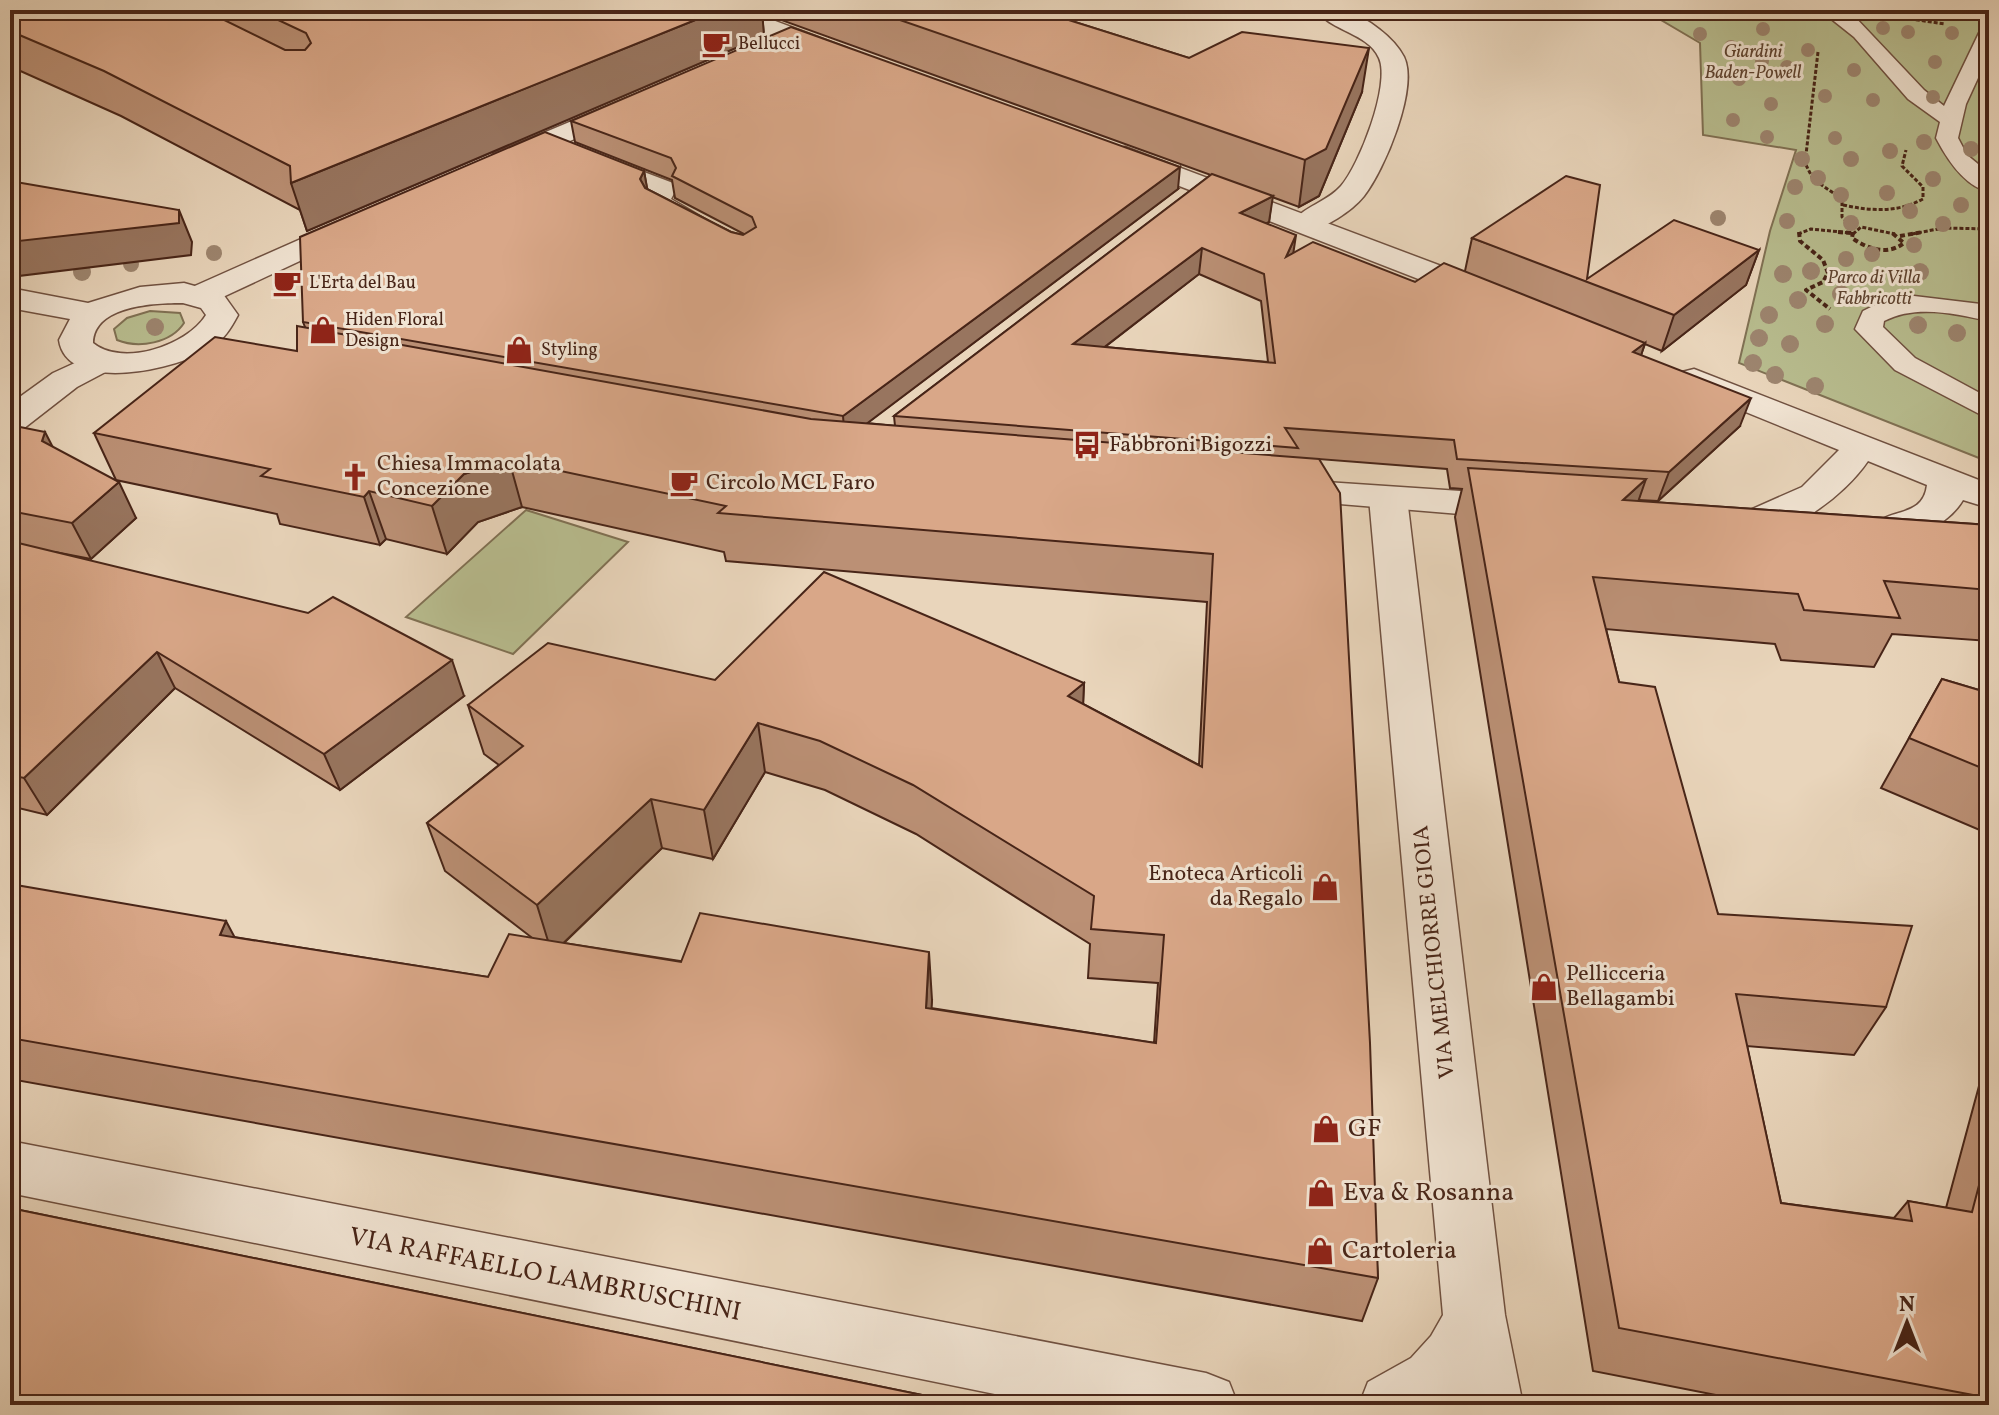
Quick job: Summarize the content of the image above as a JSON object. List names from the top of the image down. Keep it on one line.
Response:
{"streets":{"street":["VIA MELCHIORRE GIOIA","VIA RAFFAELLO LAMBRUSCHINI"]},"parks":["Giardini Baden-Powell","Parco di Villa Fabbricotti"],"places":{"cafe":["Bellucci","L'Erta del Bau","Circolo MCL Faro"],"shop":["Hiden Floral Design","Styling","Enoteca Articoli da Regalo","Pellicceria Bellagambi","GF","Eva & Rosanna","Cartoleria"],"bus stop":["Fabbroni Bigozzi"],"church":["Chiesa Immacolata Concezione"]},"north":"top"}
